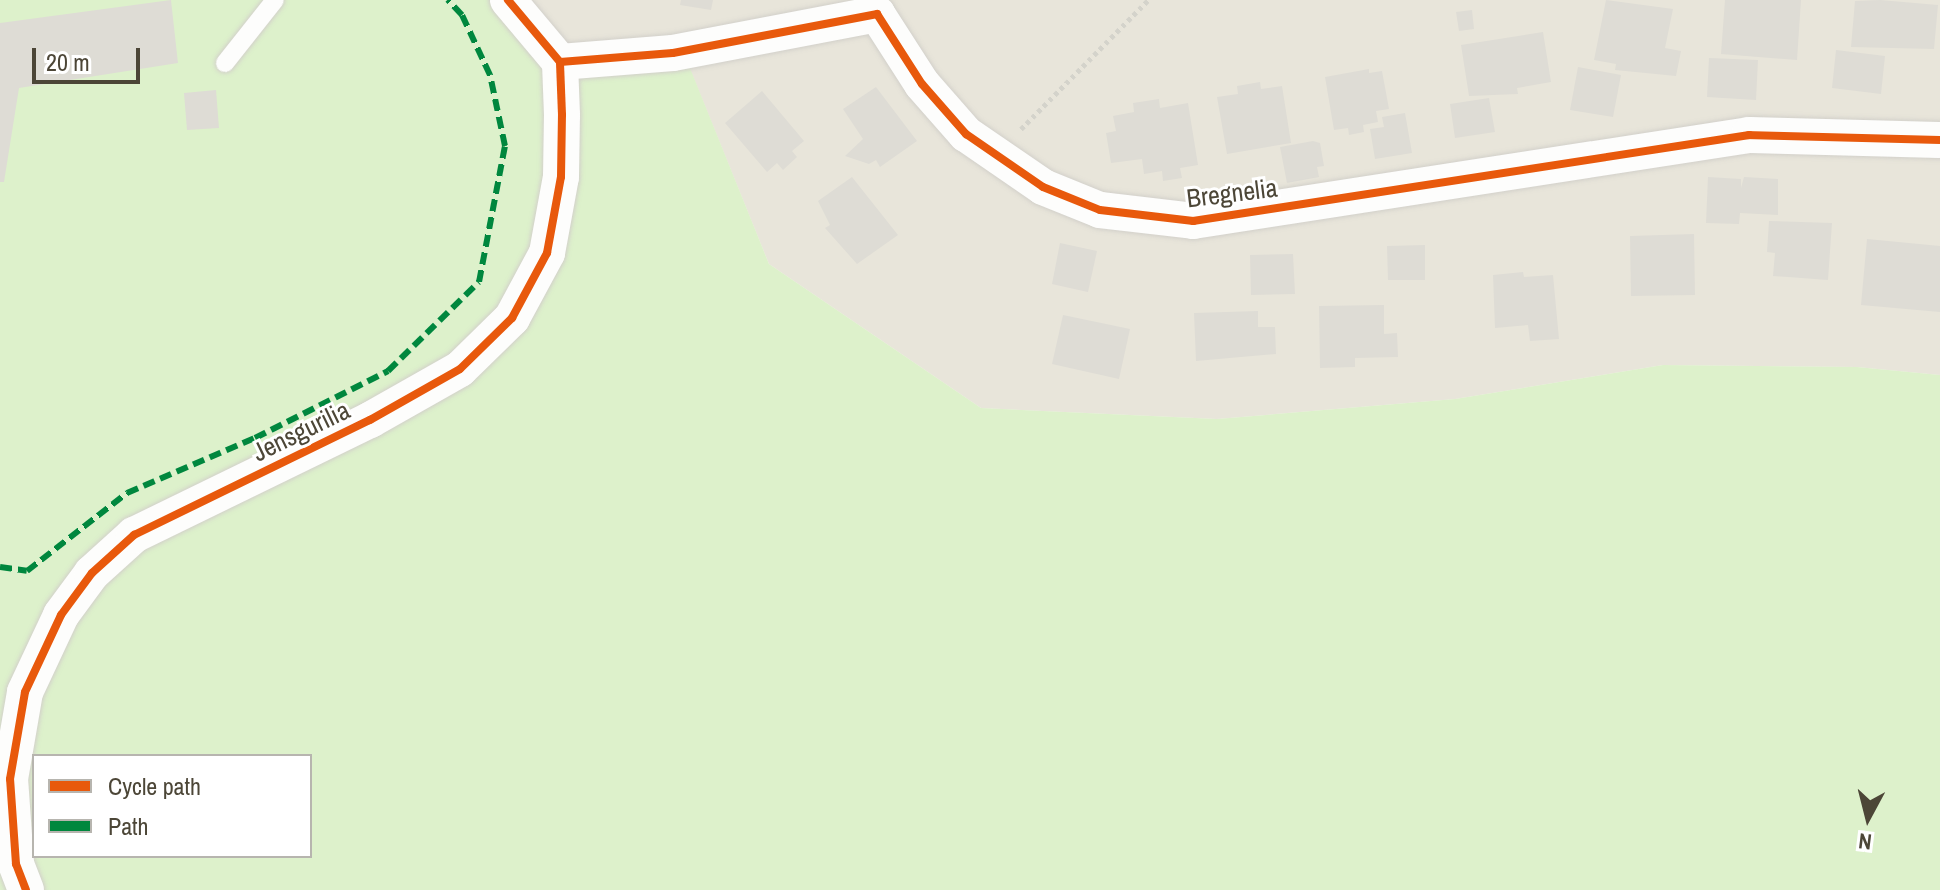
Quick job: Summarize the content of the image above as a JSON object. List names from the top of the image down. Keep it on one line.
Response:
{"streets":{"street":["Bregnelia","Jensgurilia"]},"crossings":[["Bregnelia","Jensgurilia"]],"legend":["Cycle path","Path"],"scale_bar":"20 m","north":"bottom"}
